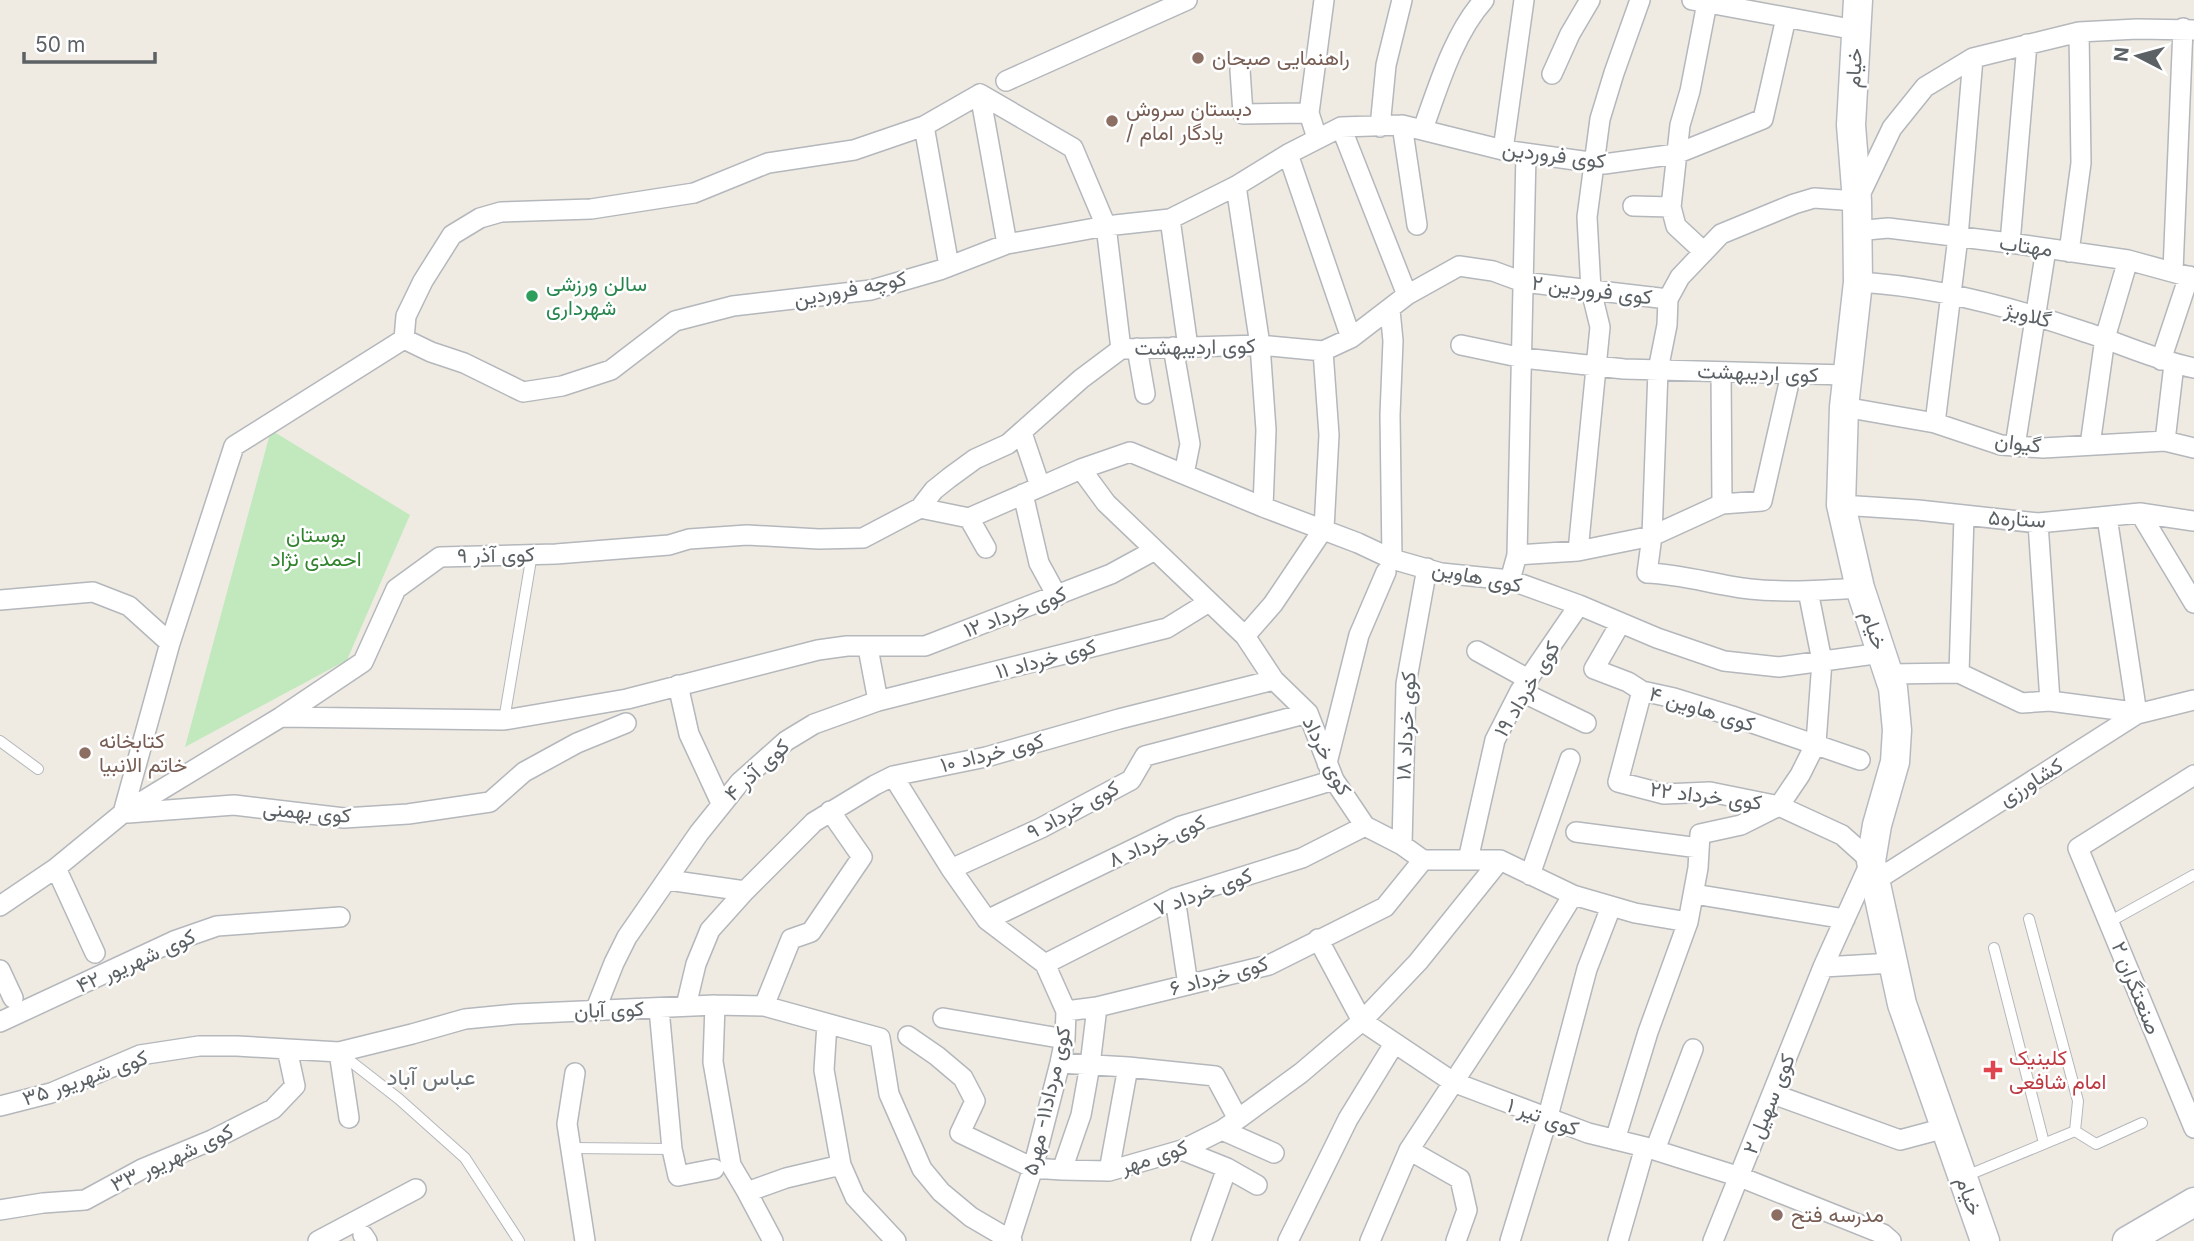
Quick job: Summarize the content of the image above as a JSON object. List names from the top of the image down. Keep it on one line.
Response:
{"streets":{"street":["خیام","کوی فروردین","مهتاب","کوچه فروردین","کوی فروردین ۲","گلاویژ","کوی اردیبهشت","گیوان","ستاره۵","کوی آذر ۹","کوی هاوین","کوی خرداد ۱۲","کوی خرداد ۱۱","کوی خرداد ۱۹","کوی هاوین ۴","کوی خرداد ۱۸","کوی خرداد ۱۰","کوی خرداد","کوی آذر ۴","کشاورزی","کوی خرداد ۲۲","کوی خرداد ۹","کوی بهمنی","کوی خرداد ۸","کوی خرداد ۷","کوی شهریور ۴۲","کوی خرداد ۶","۲ صنعتگران","کوی آبان","کوی شهریور ۳۵","کوی مرداد۱۱- مهر۵","کوی سهیل ۲","کوی تیر ۱","کوی مهر","کوی شهریور ۳۳"]},"crossings":[["خیام","مهتاب"],["خیام","کوی فروردین ۲"],["خیام","گلاویژ"],["خیام","کوی اردیبهشت"],["خیام","گیوان"],["خیام","ستاره۵"],["خیام","کوی هاوین"],["خیام","کشاورزی"],["خیام","کوی خرداد ۲۲"],["خیام","کوی سهیل ۲"],["کوی فروردین","کوچه فروردین"],["کوی اردیبهشت","کوی آذر ۹"],["کوی آذر ۹","کوی خرداد ۱۲"],["کوی آذر ۹","کوی بهمنی"],["کوی هاوین","کوی خرداد ۱۹"],["کوی هاوین","کوی هاوین ۴"],["کوی هاوین","کوی خرداد ۱۸"],["کوی هاوین","کوی خرداد"],["کوی خرداد ۱۲","کوی خرداد"],["کوی خرداد ۱۱","کوی خرداد"],["کوی خرداد ۱۱","کوی آذر ۴"],["کوی هاوین ۴","کوی خرداد ۲۲"],["کوی خرداد ۱۸","کوی خرداد"],["کوی خرداد ۱۰","کوی خرداد"],["کوی خرداد ۱۰","کوی آبان"],["کوی خرداد","کوی خرداد ۹"],["کوی خرداد","کوی خرداد ۸"],["کوی خرداد","کوی خرداد ۷"],["کوی خرداد","کوی خرداد ۶"],["کوی آذر ۴","کوی آبان"],["کشاورزی","کوی خرداد ۲۲"],["کشاورزی","کوی سهیل ۲"],["کوی خرداد ۲۲","کوی سهیل ۲"],["کوی خرداد ۷","کوی مرداد۱۱- مهر۵"],["کوی خرداد ۶","کوی مرداد۱۱- مهر۵"],["کوی آبان","کوی شهریور ۳۵"],["کوی آبان","کوی مرداد۱۱- مهر۵"],["کوی شهریور ۳۵","کوی شهریور ۳۳"],["کوی مرداد۱۱- مهر۵","کوی مهر"],["کوی سهیل ۲","کوی تیر ۱"],["کوی تیر ۱","کوی مهر"]],"districts":["عباس آباد"],"parks":["بوستان احمدی نژاد"],"places":{"other":["راهنمایی صبحان","دبستان سروش / یادگار امام","سالن ورزشی شهرداری","کتابخانه خاتم الانبیا","مدرسه فتح"],"health":["کلینیک امام شافعی"]},"scale_bar":"50 m","north":"left"}
